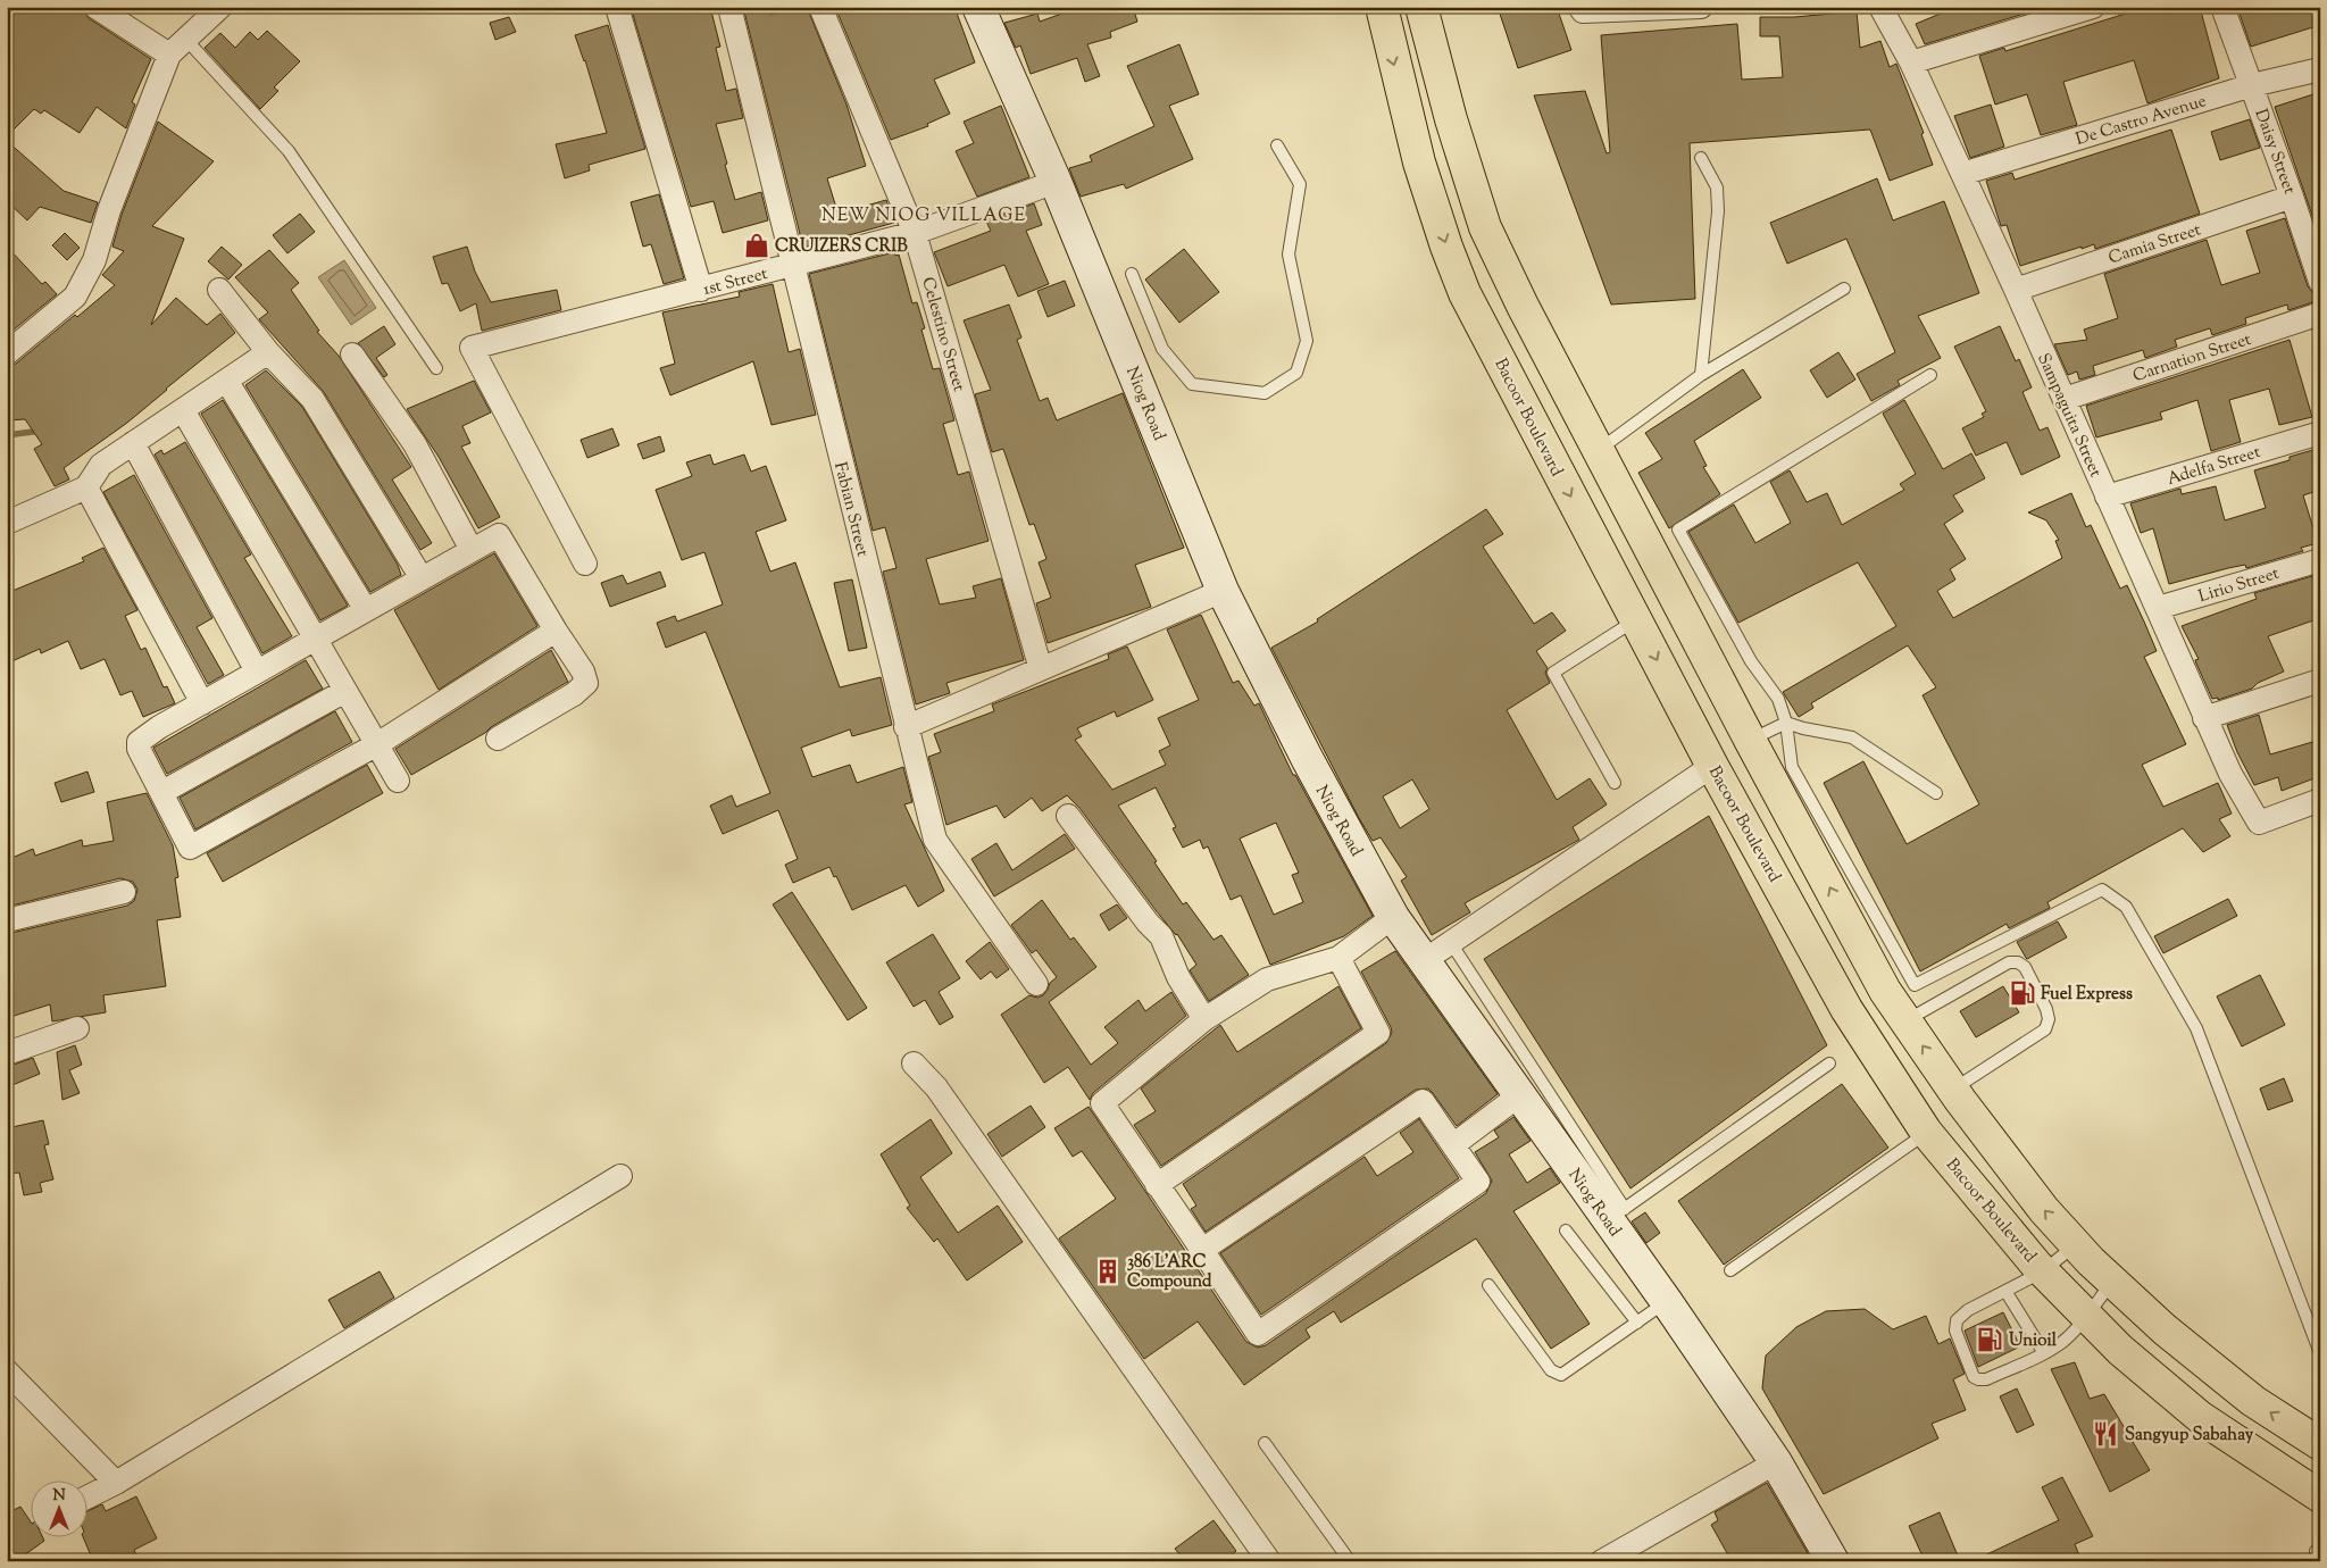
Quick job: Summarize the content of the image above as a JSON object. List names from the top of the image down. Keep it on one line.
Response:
{"streets":{"main road":["Bacoor Boulevard"],"street":["De Castro Avenue","Daisy Street","Camia Street","1st Street","Celestino Street","Carnation Street","Niog Road","Sampaguita Street","Adelfa Street","Fabian Street","Lirio Street"]},"crossings":[["De Castro Avenue","Daisy Street"],["De Castro Avenue","Sampaguita Street"],["Daisy Street","Camia Street"],["Camia Street","Sampaguita Street"],["1st Street","Celestino Street"],["1st Street","Niog Road"],["1st Street","Fabian Street"],["Carnation Street","Sampaguita Street"],["Sampaguita Street","Adelfa Street"],["Sampaguita Street","Lirio Street"]],"districts":["NEW NIOG VILLAGE"],"places":{"shop":["CRUIZERS CRIB"],"fuel station":["Fuel Express","Unioil"],"building":["386 L'ARC Compound"],"restaurant":["Sangyup Sabahay"]},"north":"top"}
